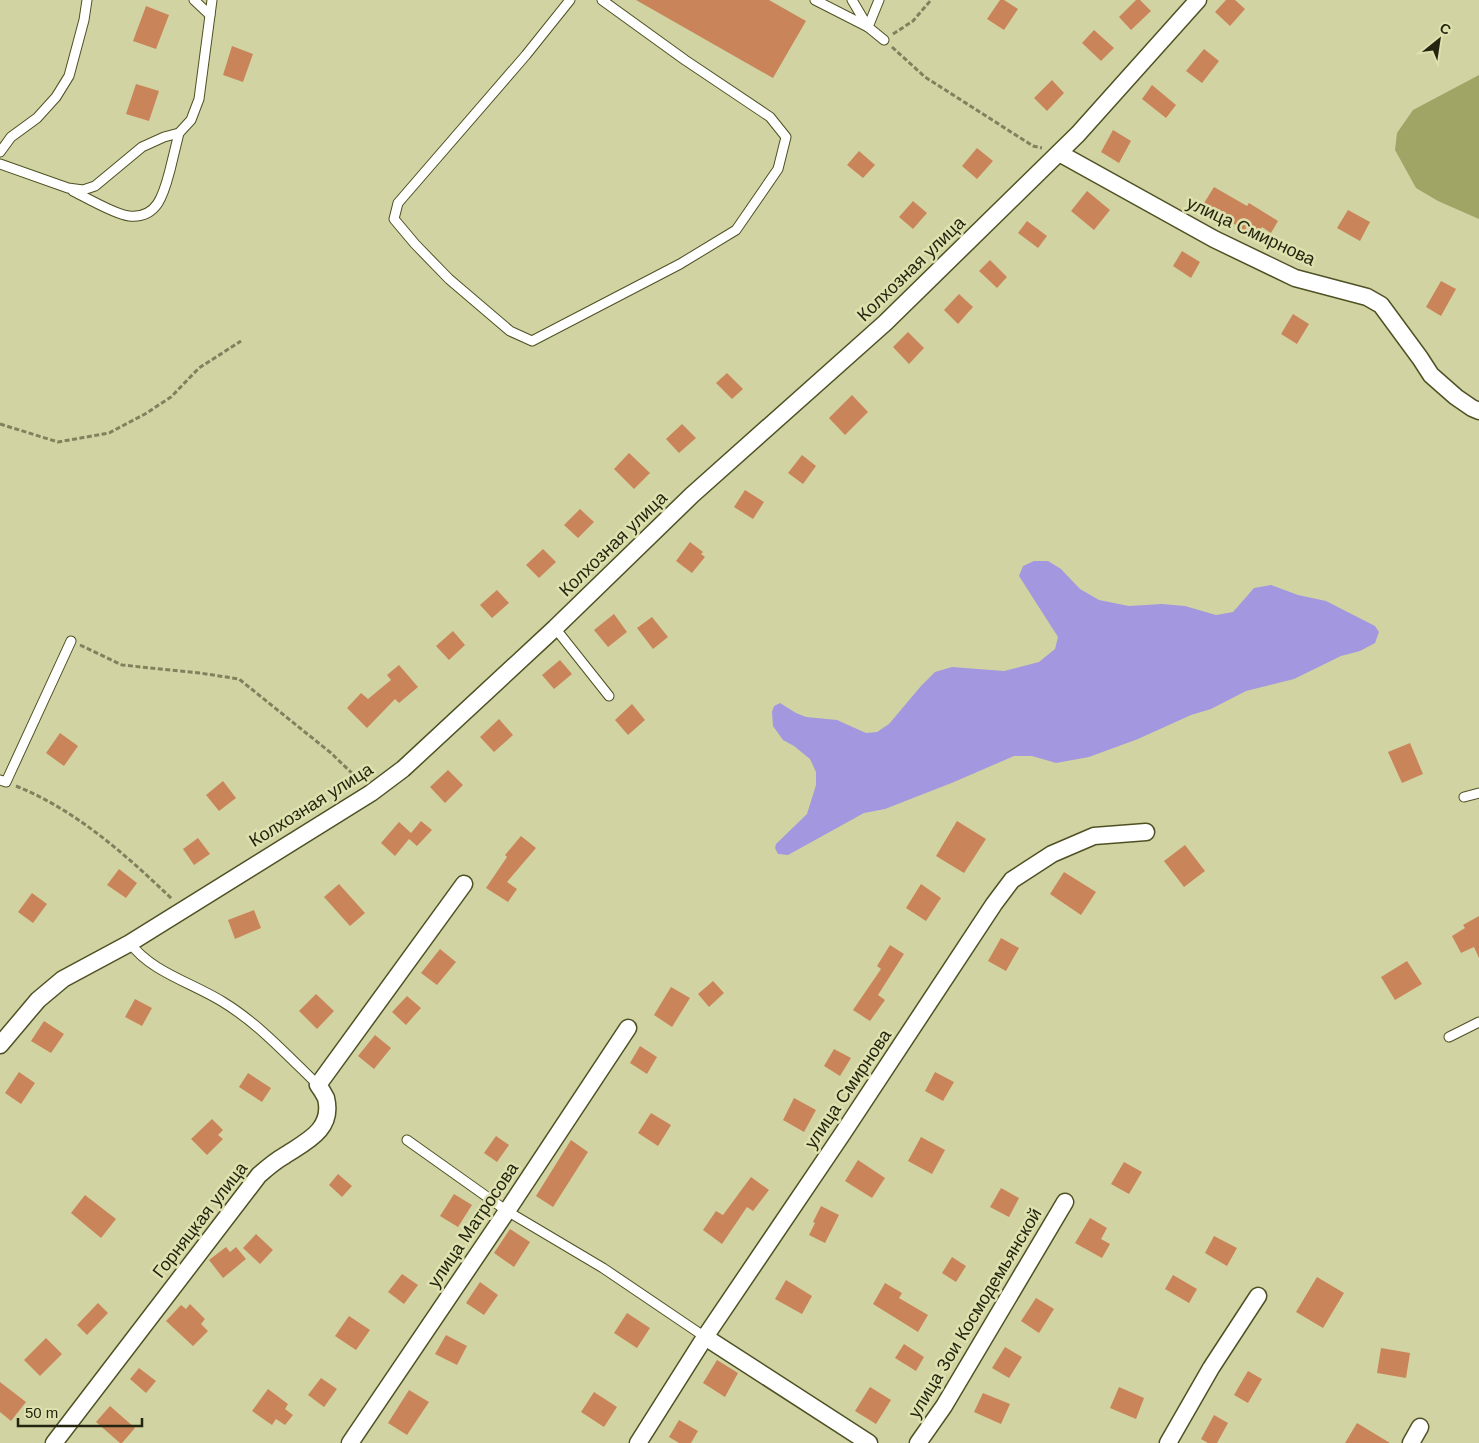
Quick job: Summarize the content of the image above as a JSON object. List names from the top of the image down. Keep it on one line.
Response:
{"streets":{"street":["улица Смирнова","Колхозная улица","Горняцкая улица","улица Матросова","улица Зои Космодемьянской"]},"crossings":[["улица Смирнова","Колхозная улица"]],"scale_bar":"50 m","north":"top right"}
